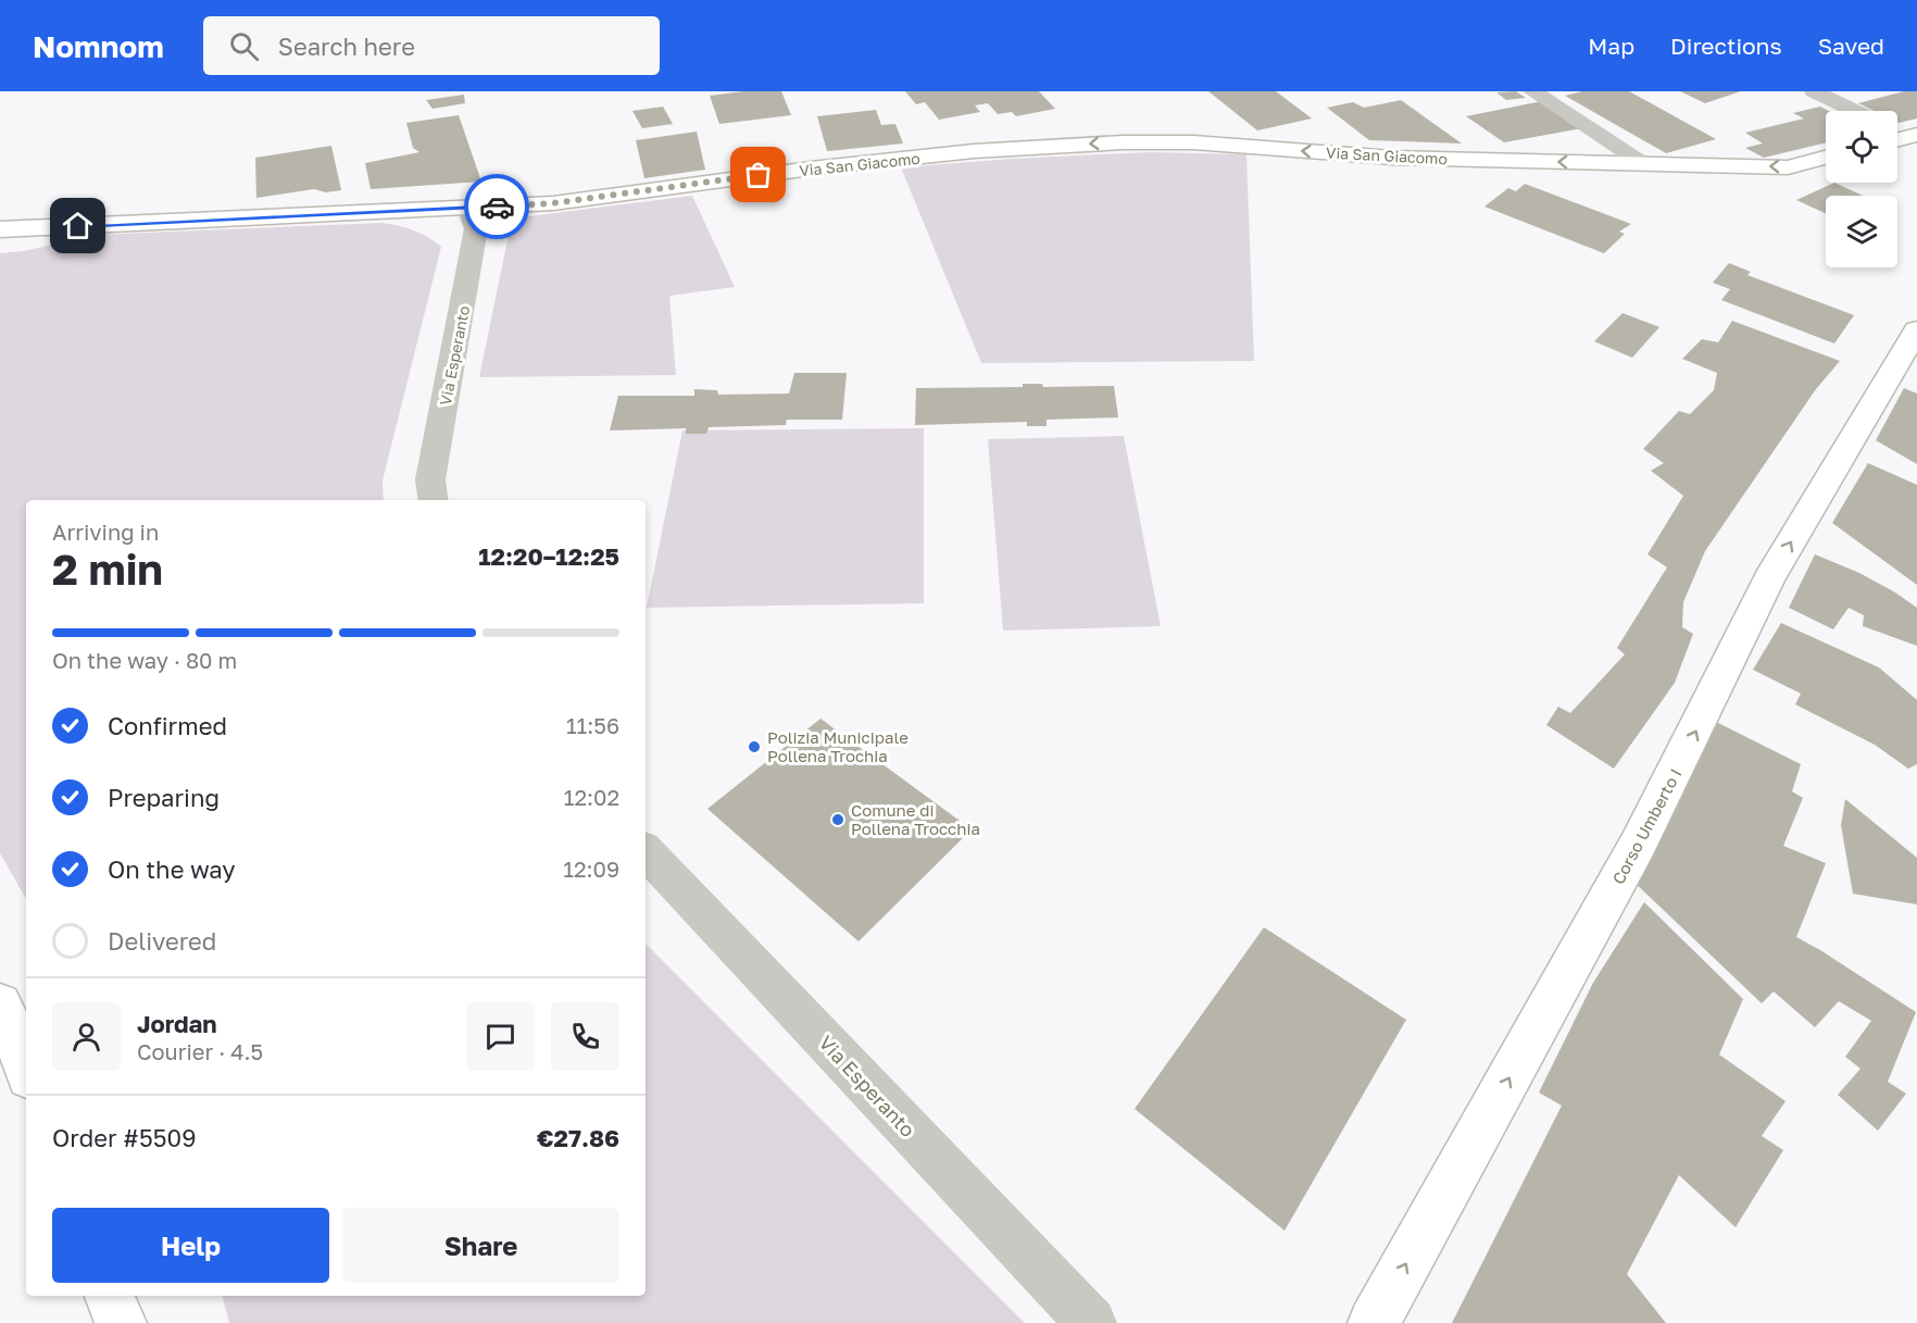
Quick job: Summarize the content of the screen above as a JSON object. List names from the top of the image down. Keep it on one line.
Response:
{"streets":{"street":["Via San Giacomo","Via Esperanto","Corso Umberto I"]},"crossings":[["Via San Giacomo","Via Esperanto"]],"one_way":["Via San Giacomo","Corso Umberto I"],"places":["Polizia Municipale Pollena Trochia","Comune di Pollena Trocchia"],"page":{"header":"Nomnom","search":"Search here","nav":["Map","Directions","Saved"],"heading":["2 min","Arriving in","12:20–12:25"],"panel":["Jordan","Courier · 4.5","Order #5509","€27.86"],"bar":"On the way · 80 m","list":[["Confirmed","11:56"],["Preparing","12:02"],["On the way","12:09"],"Delivered"],"buttons":["Help","Share"]}}
